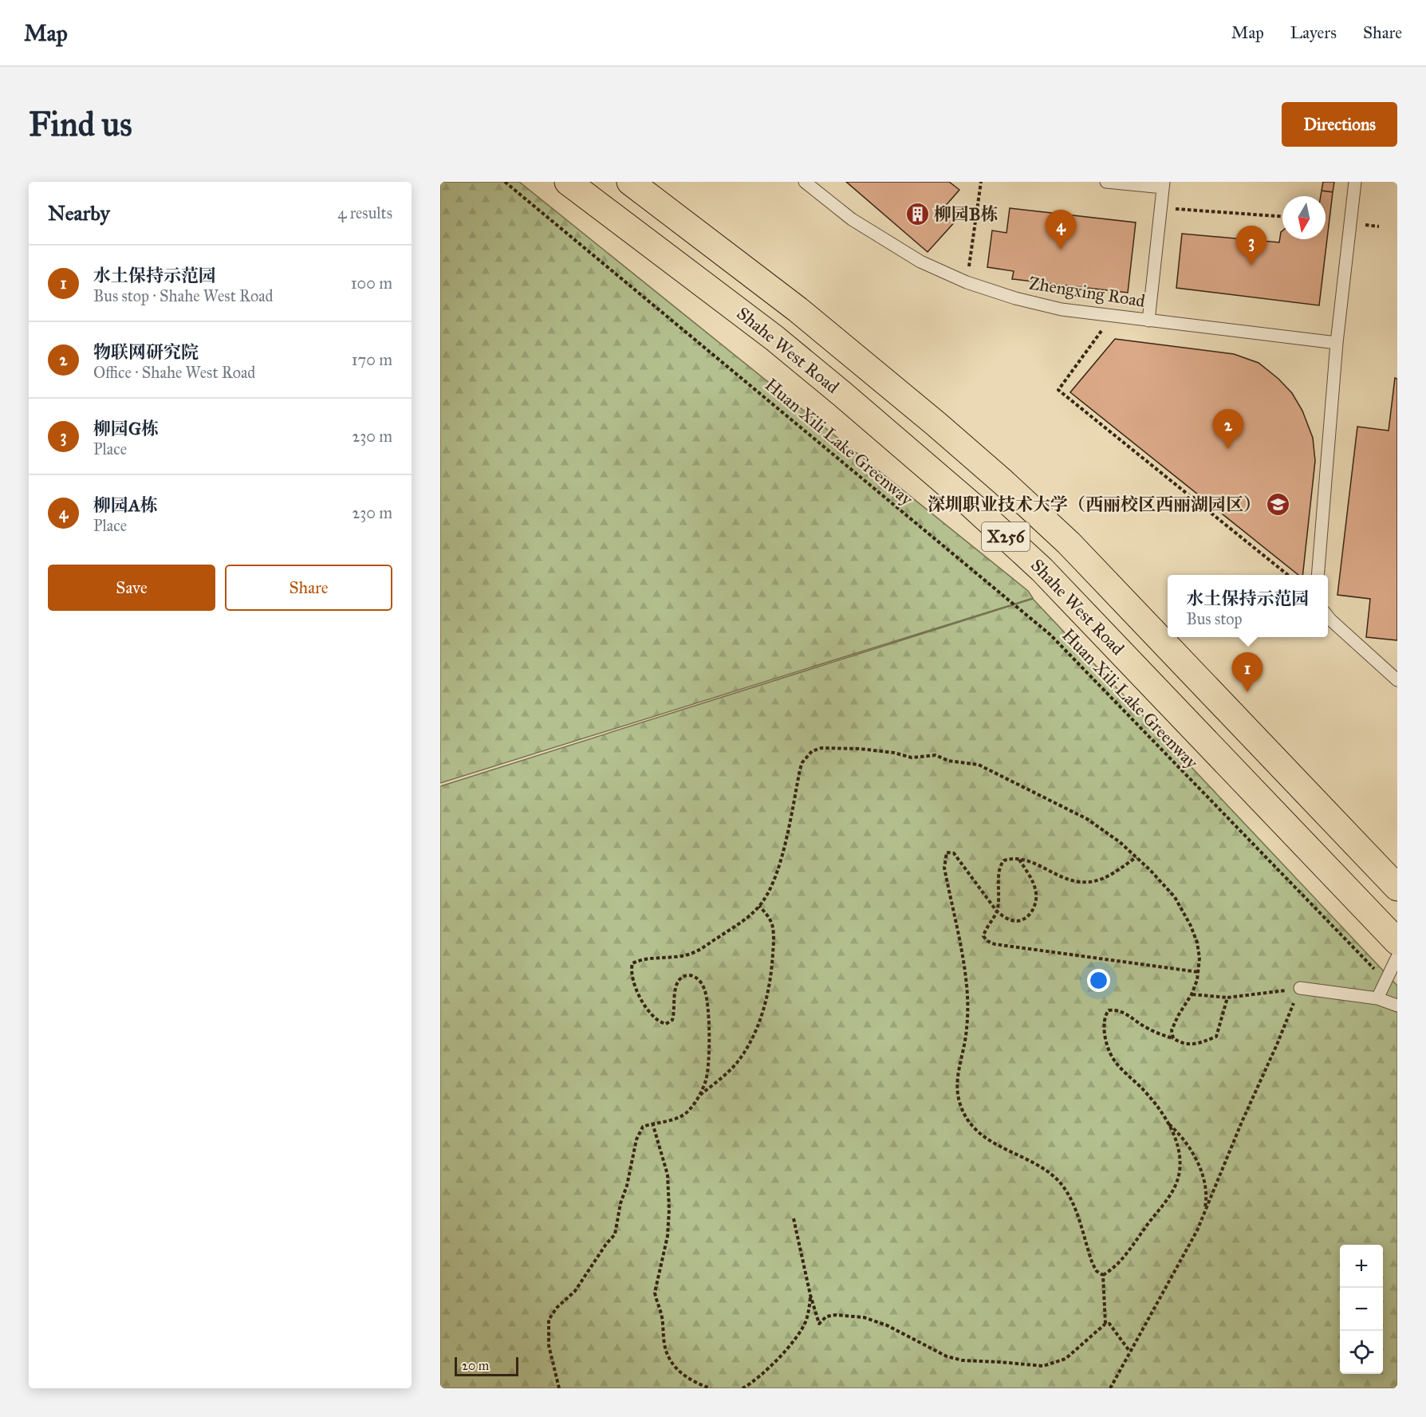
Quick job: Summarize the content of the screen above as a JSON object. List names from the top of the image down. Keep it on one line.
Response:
{"streets":{"main road":["Shahe West Road","X256"],"lane":["Zhengxing Road"],"path":["Huan Xili Lake Greenway"]},"places":{"building":["柳园B栋"],"school or university":["深圳职业技术大学（西丽校区西丽湖园区）"]},"scale_bar":"20 m","north":"bottom","page":{"header":"Map","nav":["Map","Layers","Share"],"buttons":["Directions",["Save","Share"]],"title":"Find us","heading":["Nearby","4 results"],"pins":["4","3","2","1"],"list":[{"mark":"1","name":"水土保持示范园","note":"Bus stop · Shahe West Road","value":"100 m"},{"mark":"2","name":"物联网研究院","note":"Office · Shahe West Road","value":"170 m"},{"mark":"3","name":"柳园G栋","note":"Place","value":"230 m"},{"mark":"4","name":"柳园A栋","note":"Place","value":"230 m"}],"popup":["水土保持示范园","Bus stop"],"map_buttons":["+","−"],"scale":"20 m"}}
